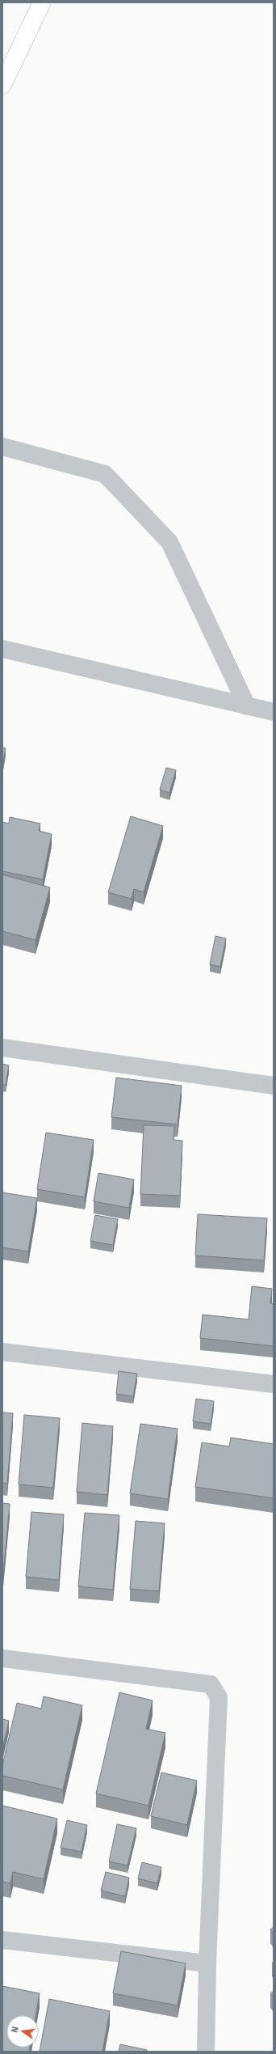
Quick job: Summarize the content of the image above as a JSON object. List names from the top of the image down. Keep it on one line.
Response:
{"north":"left"}
